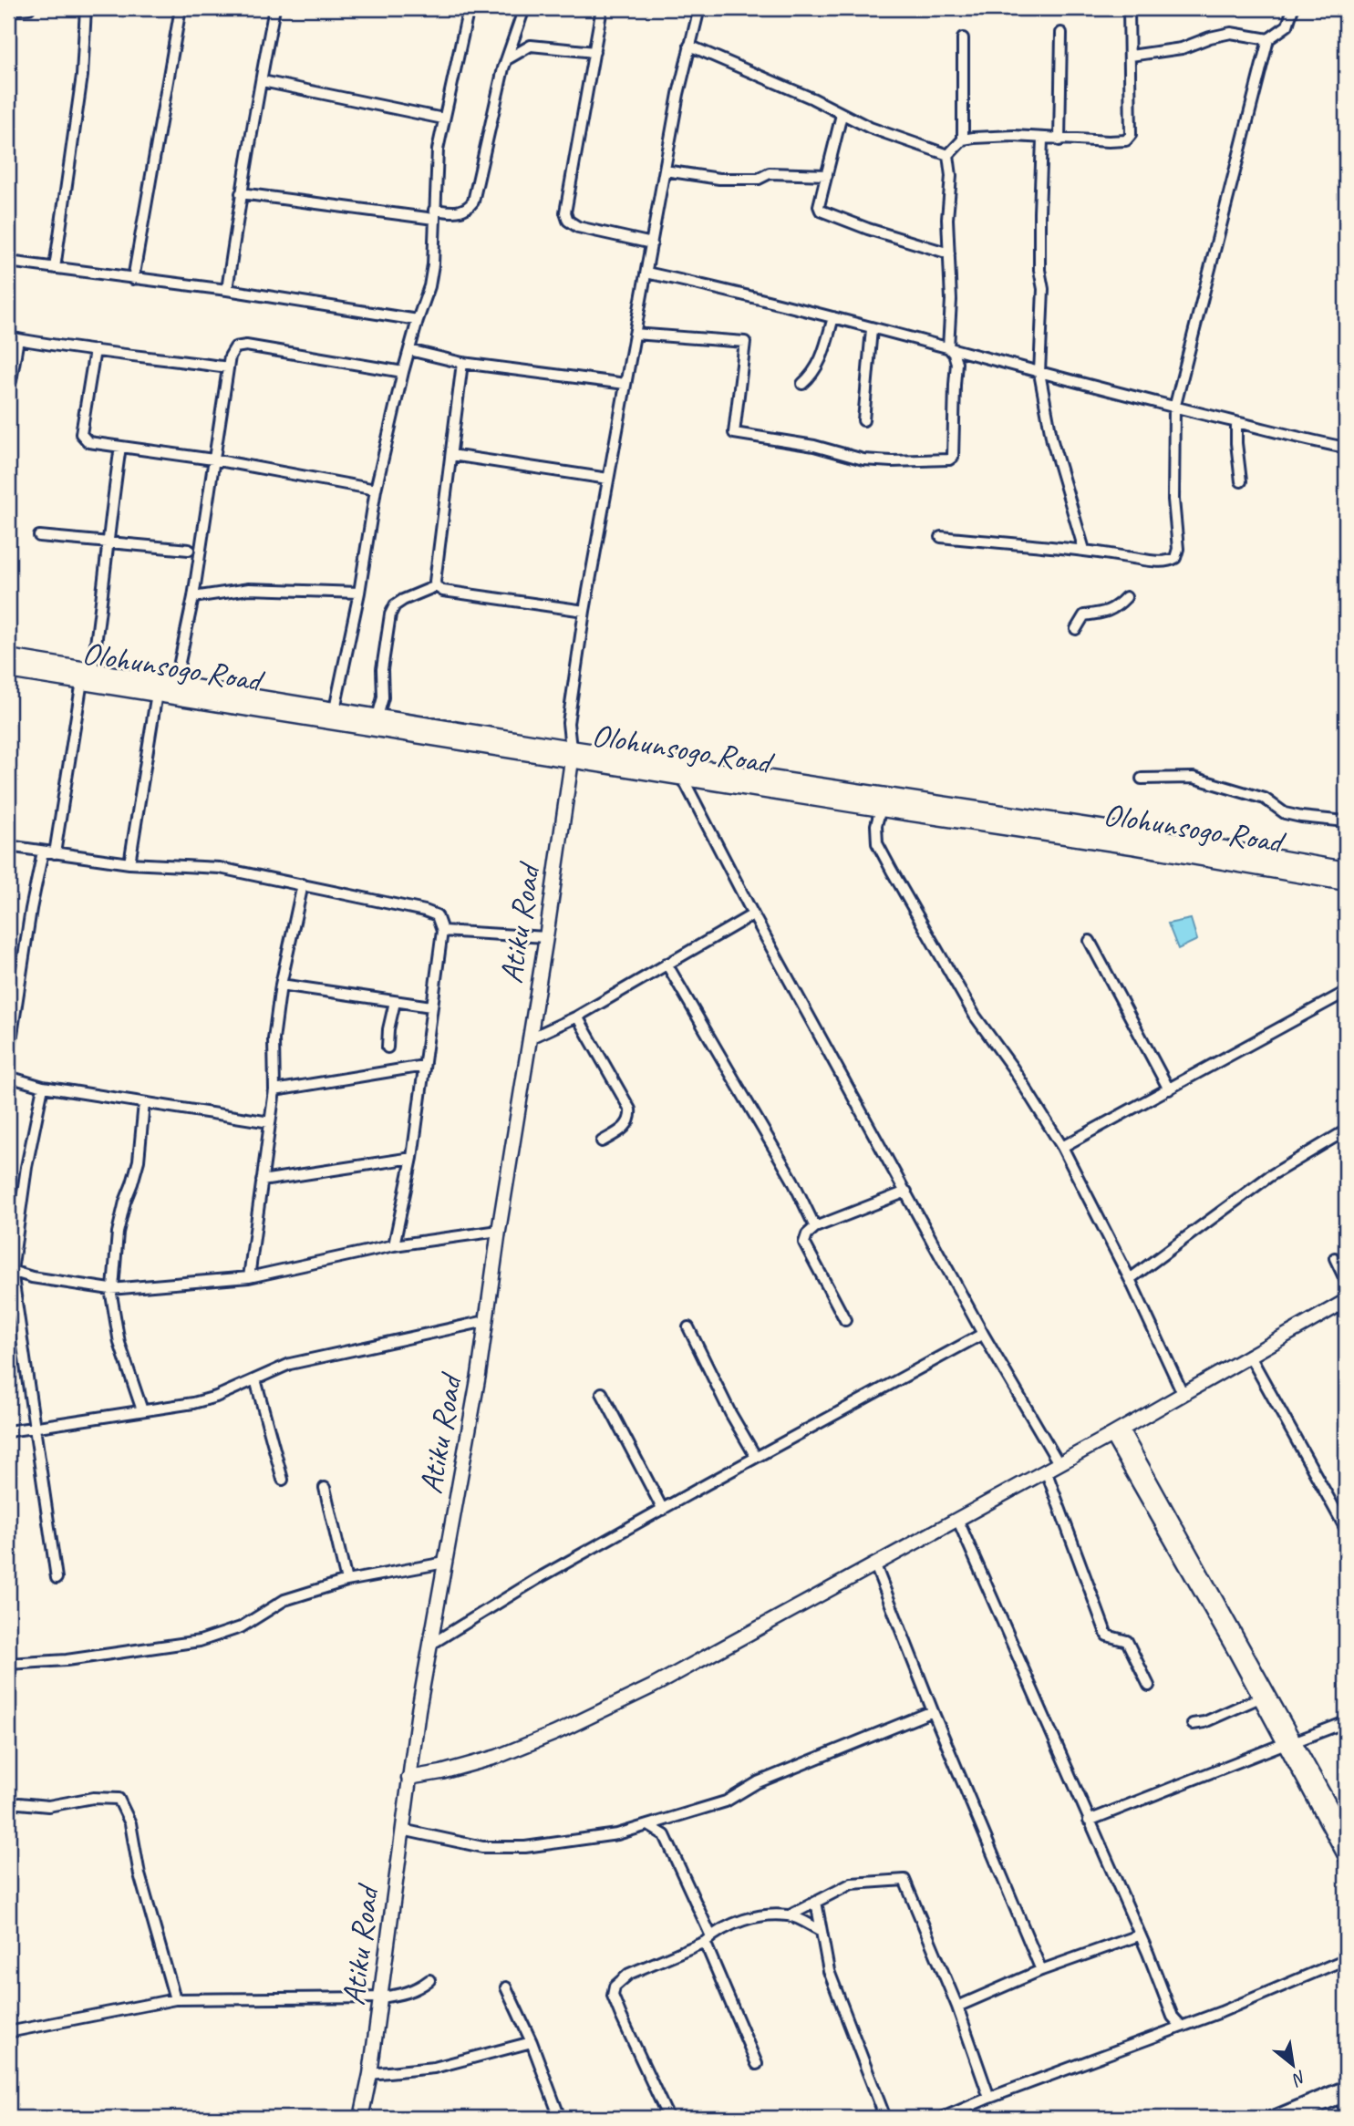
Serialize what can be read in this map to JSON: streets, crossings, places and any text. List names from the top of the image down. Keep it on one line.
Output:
{"streets":{"main road":["Olohunsogo Road"],"street":["Atiku Road"]},"crossings":[["Olohunsogo Road","Atiku Road"]],"north":"bottom right"}
